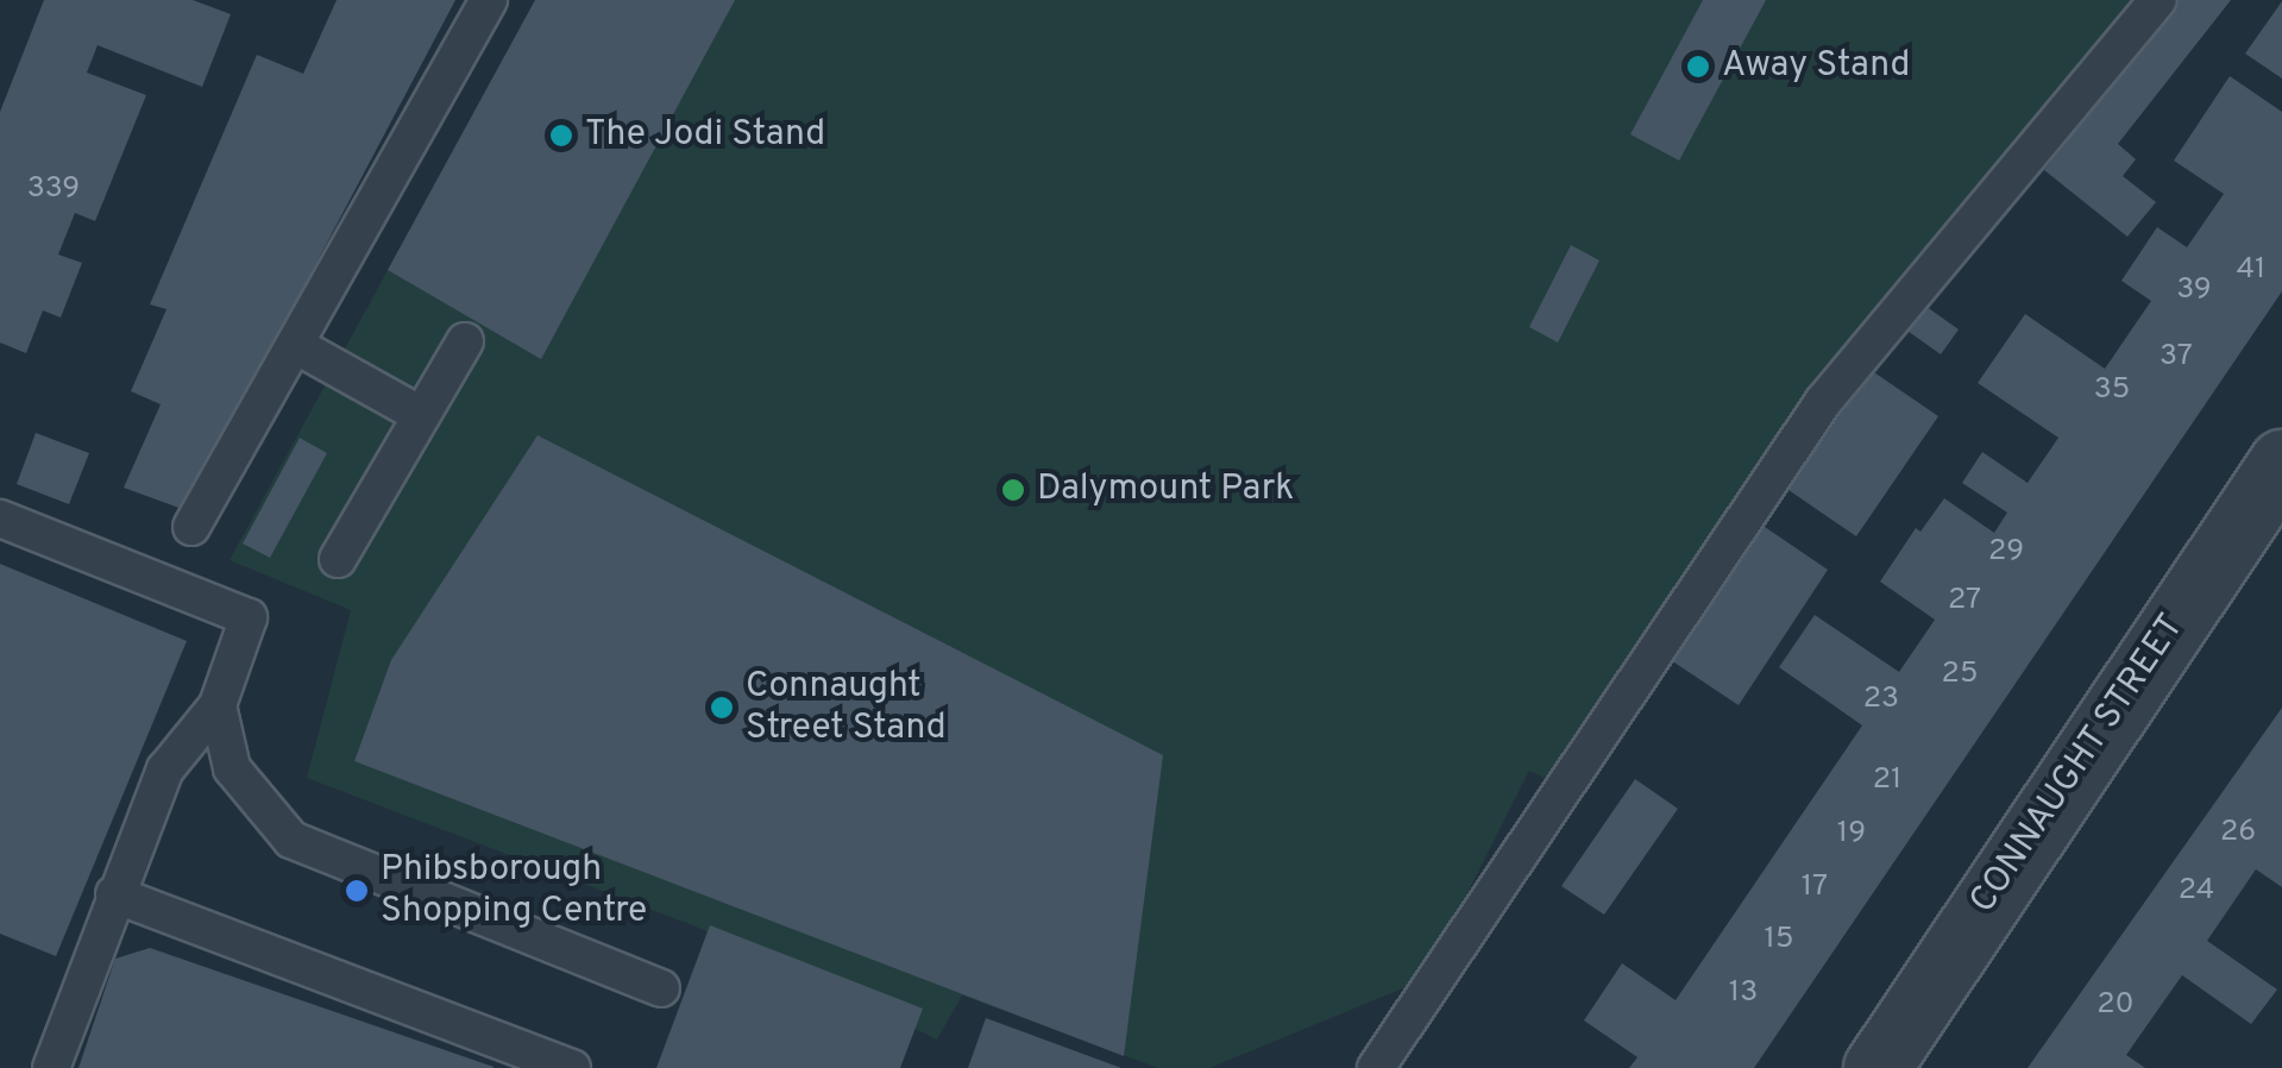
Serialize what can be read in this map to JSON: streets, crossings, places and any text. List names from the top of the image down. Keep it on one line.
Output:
{"streets":{"street":["CONNAUGHT STREET"]},"places":["Away Stand","The Jodi Stand","Dalymount Park","Connaught Street Stand","Phibsborough Shopping Centre"],"house_numbers":["339","41","39","37","35","29","27","25","23","21","26","19","17","24","15","13","20"]}
